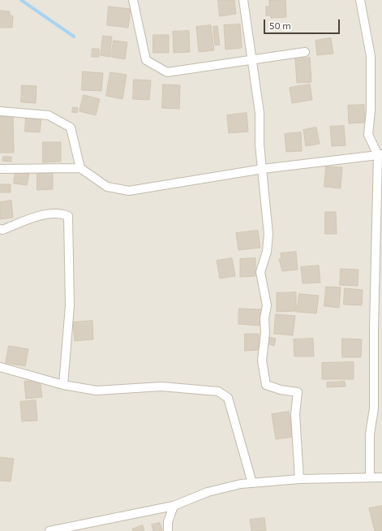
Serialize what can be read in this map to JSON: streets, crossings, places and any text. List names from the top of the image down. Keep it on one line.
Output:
{"scale_bar":"50 m"}
